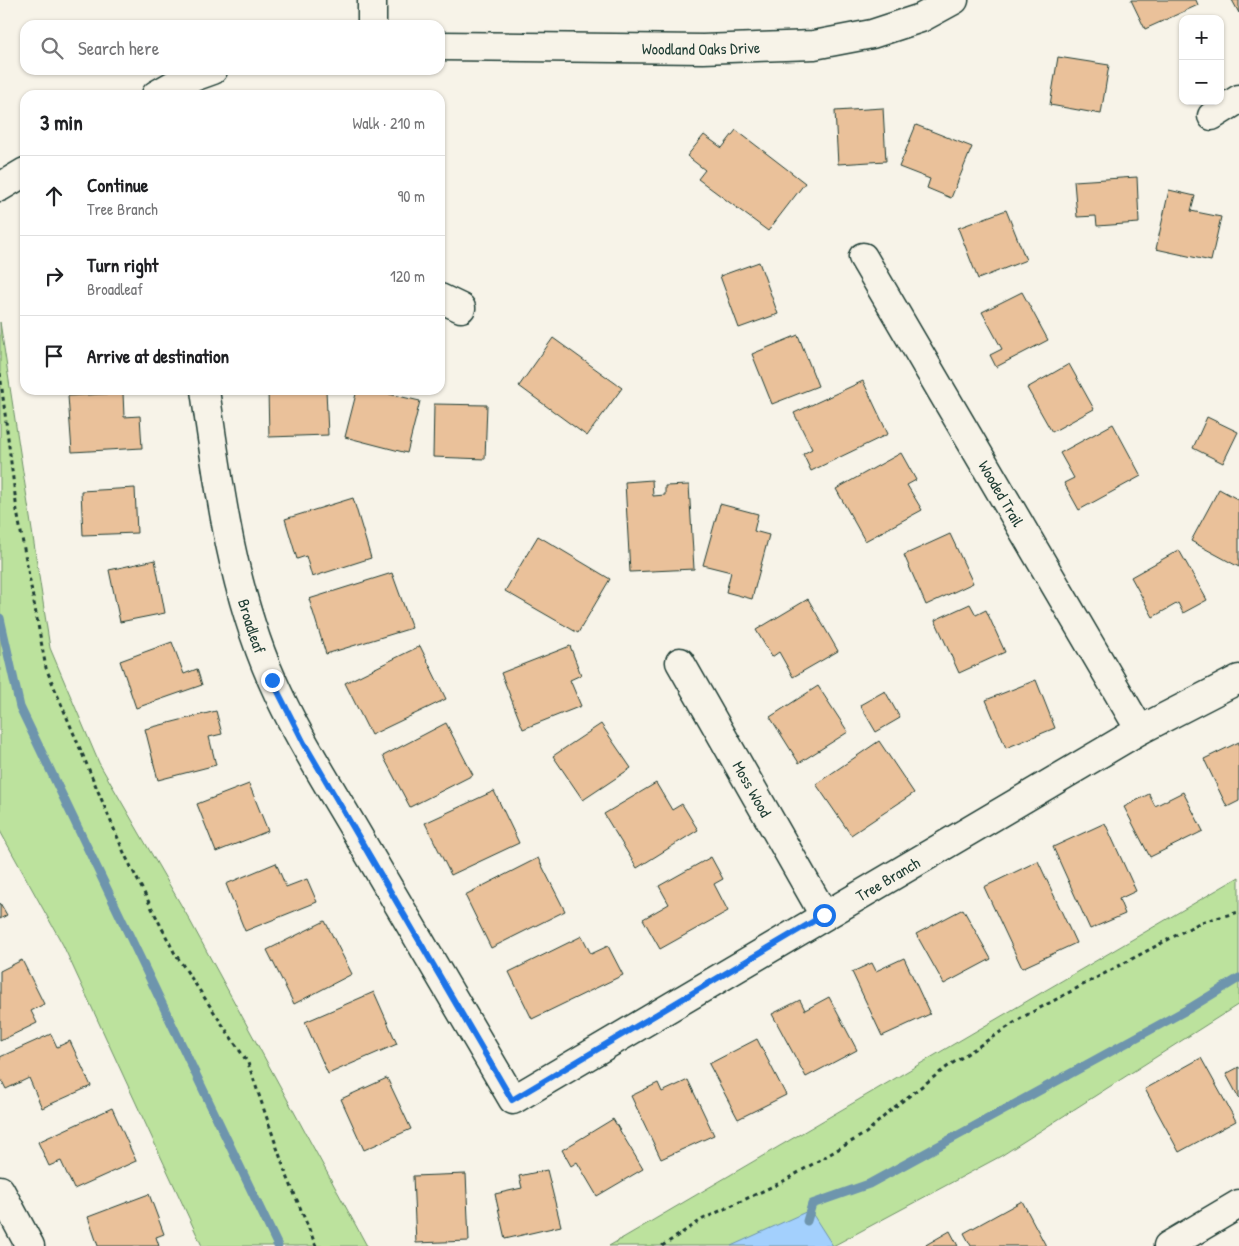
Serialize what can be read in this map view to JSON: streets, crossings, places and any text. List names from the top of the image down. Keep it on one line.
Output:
{"streets":{"street":["Woodland Oaks Drive","Wooded Trail","Broadleaf","Moss Wood","Tree Branch"]},"crossings":[["Wooded Trail","Tree Branch"],["Broadleaf","Tree Branch"],["Moss Wood","Tree Branch"]],"page":{"map_buttons":["+","−"],"search":"Search here","heading":["3 min","Walk · 210 m"],"list":[["Continue","Tree Branch","90 m"],["Turn right","Broadleaf","120 m"],"Arrive at destination"]}}
